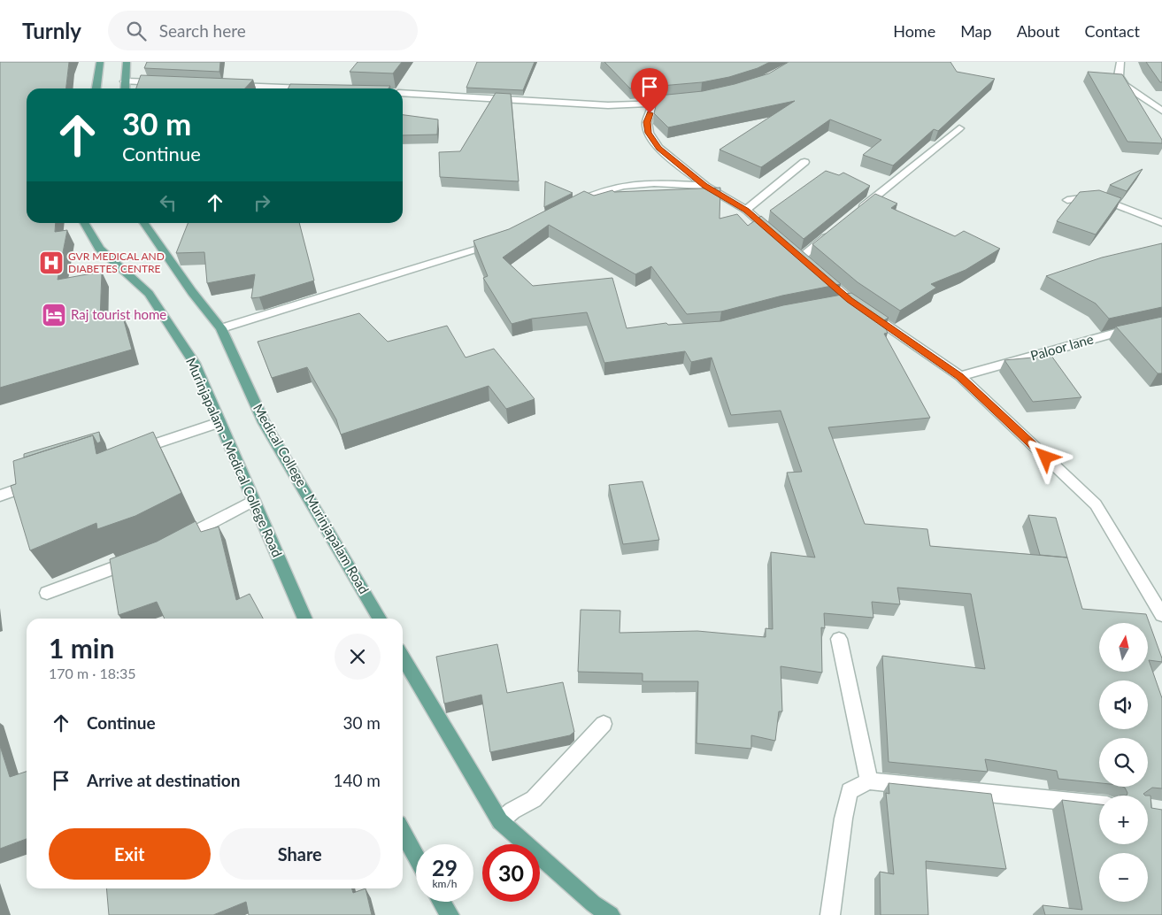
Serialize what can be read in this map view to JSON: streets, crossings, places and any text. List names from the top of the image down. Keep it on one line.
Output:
{"streets":{"main road":["Murinjapalam - Medical College Road","Medical College - Murinjapalam Road"],"street":["Paloor lane"]},"places":{"hospital":["GVR MEDICAL AND DIABETES CENTRE"],"hotel":["Raj tourist home"]},"north":"top","page":{"header":"Turnly","search":"Search here","nav":["Home","Map","About","Contact"],"turn":["30 m","Continue"],"heading":["1 min","170 m · 18:35"],"map_buttons":["+","−"],"list":[{"name":"Continue","value":"30 m"},{"name":"Arrive at destination","value":"140 m"}],"buttons":["Exit","Share"],"speed":"29 km/h","limit":"30"}}
